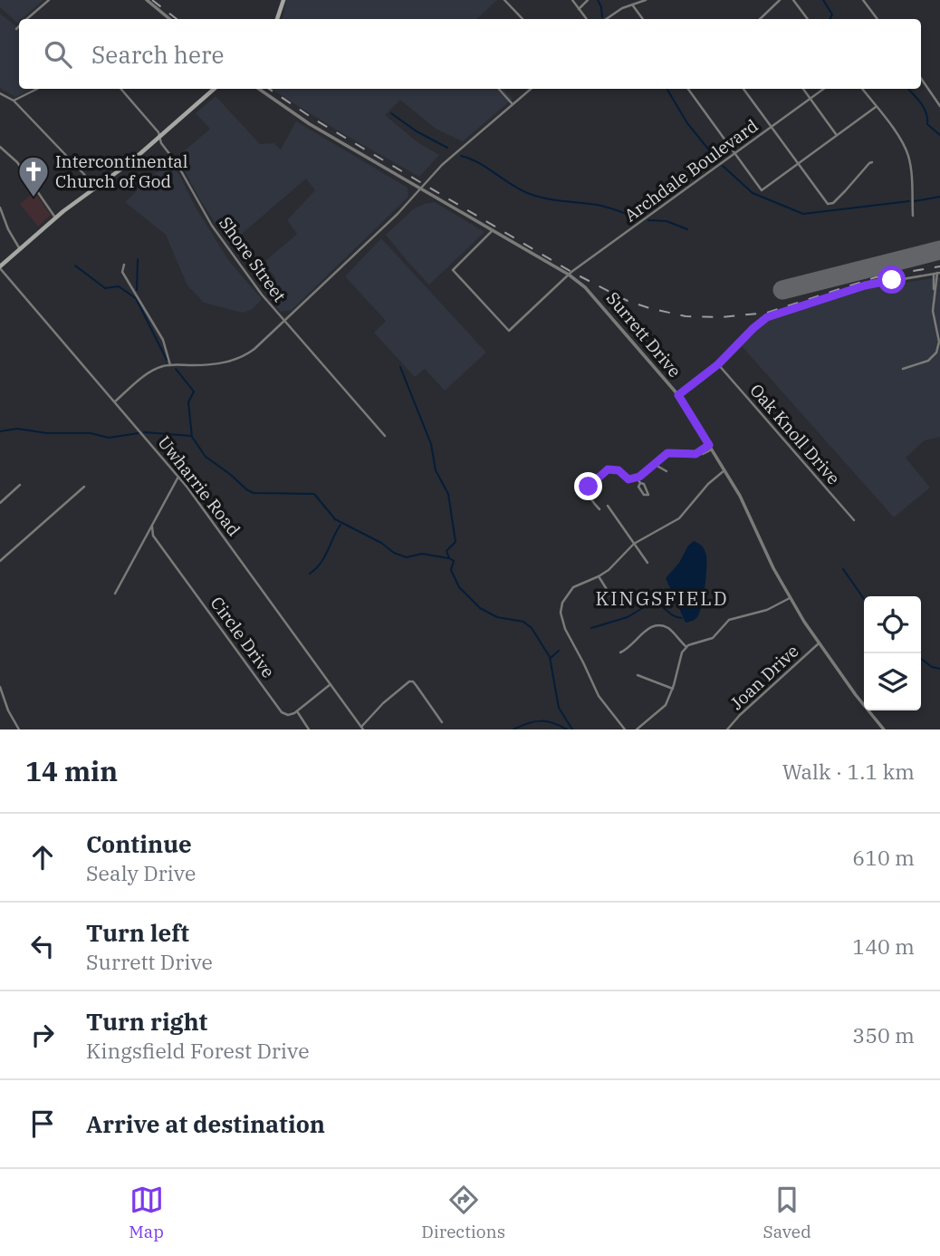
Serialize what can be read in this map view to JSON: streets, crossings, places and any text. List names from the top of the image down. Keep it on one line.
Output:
{"streets":{"street":["Archdale Boulevard","Shore Street","Surrett Drive","Oak Knoll Drive","Uwharrie Road","Circle Drive","Joan Drive"]},"crossings":[["Archdale Boulevard","Surrett Drive"],["Surrett Drive","Joan Drive"]],"districts":["KINGSFIELD"],"places":{"church":["Intercontinental Church of God"]},"page":{"search":"Search here","heading":["14 min","Walk · 1.1 km"],"list":[["Continue","Sealy Drive","610 m"],["Turn left","Surrett Drive","140 m"],["Turn right","Kingsfield Forest Drive","350 m"],"Arrive at destination"],"nav":["Map","Directions","Saved"]}}
